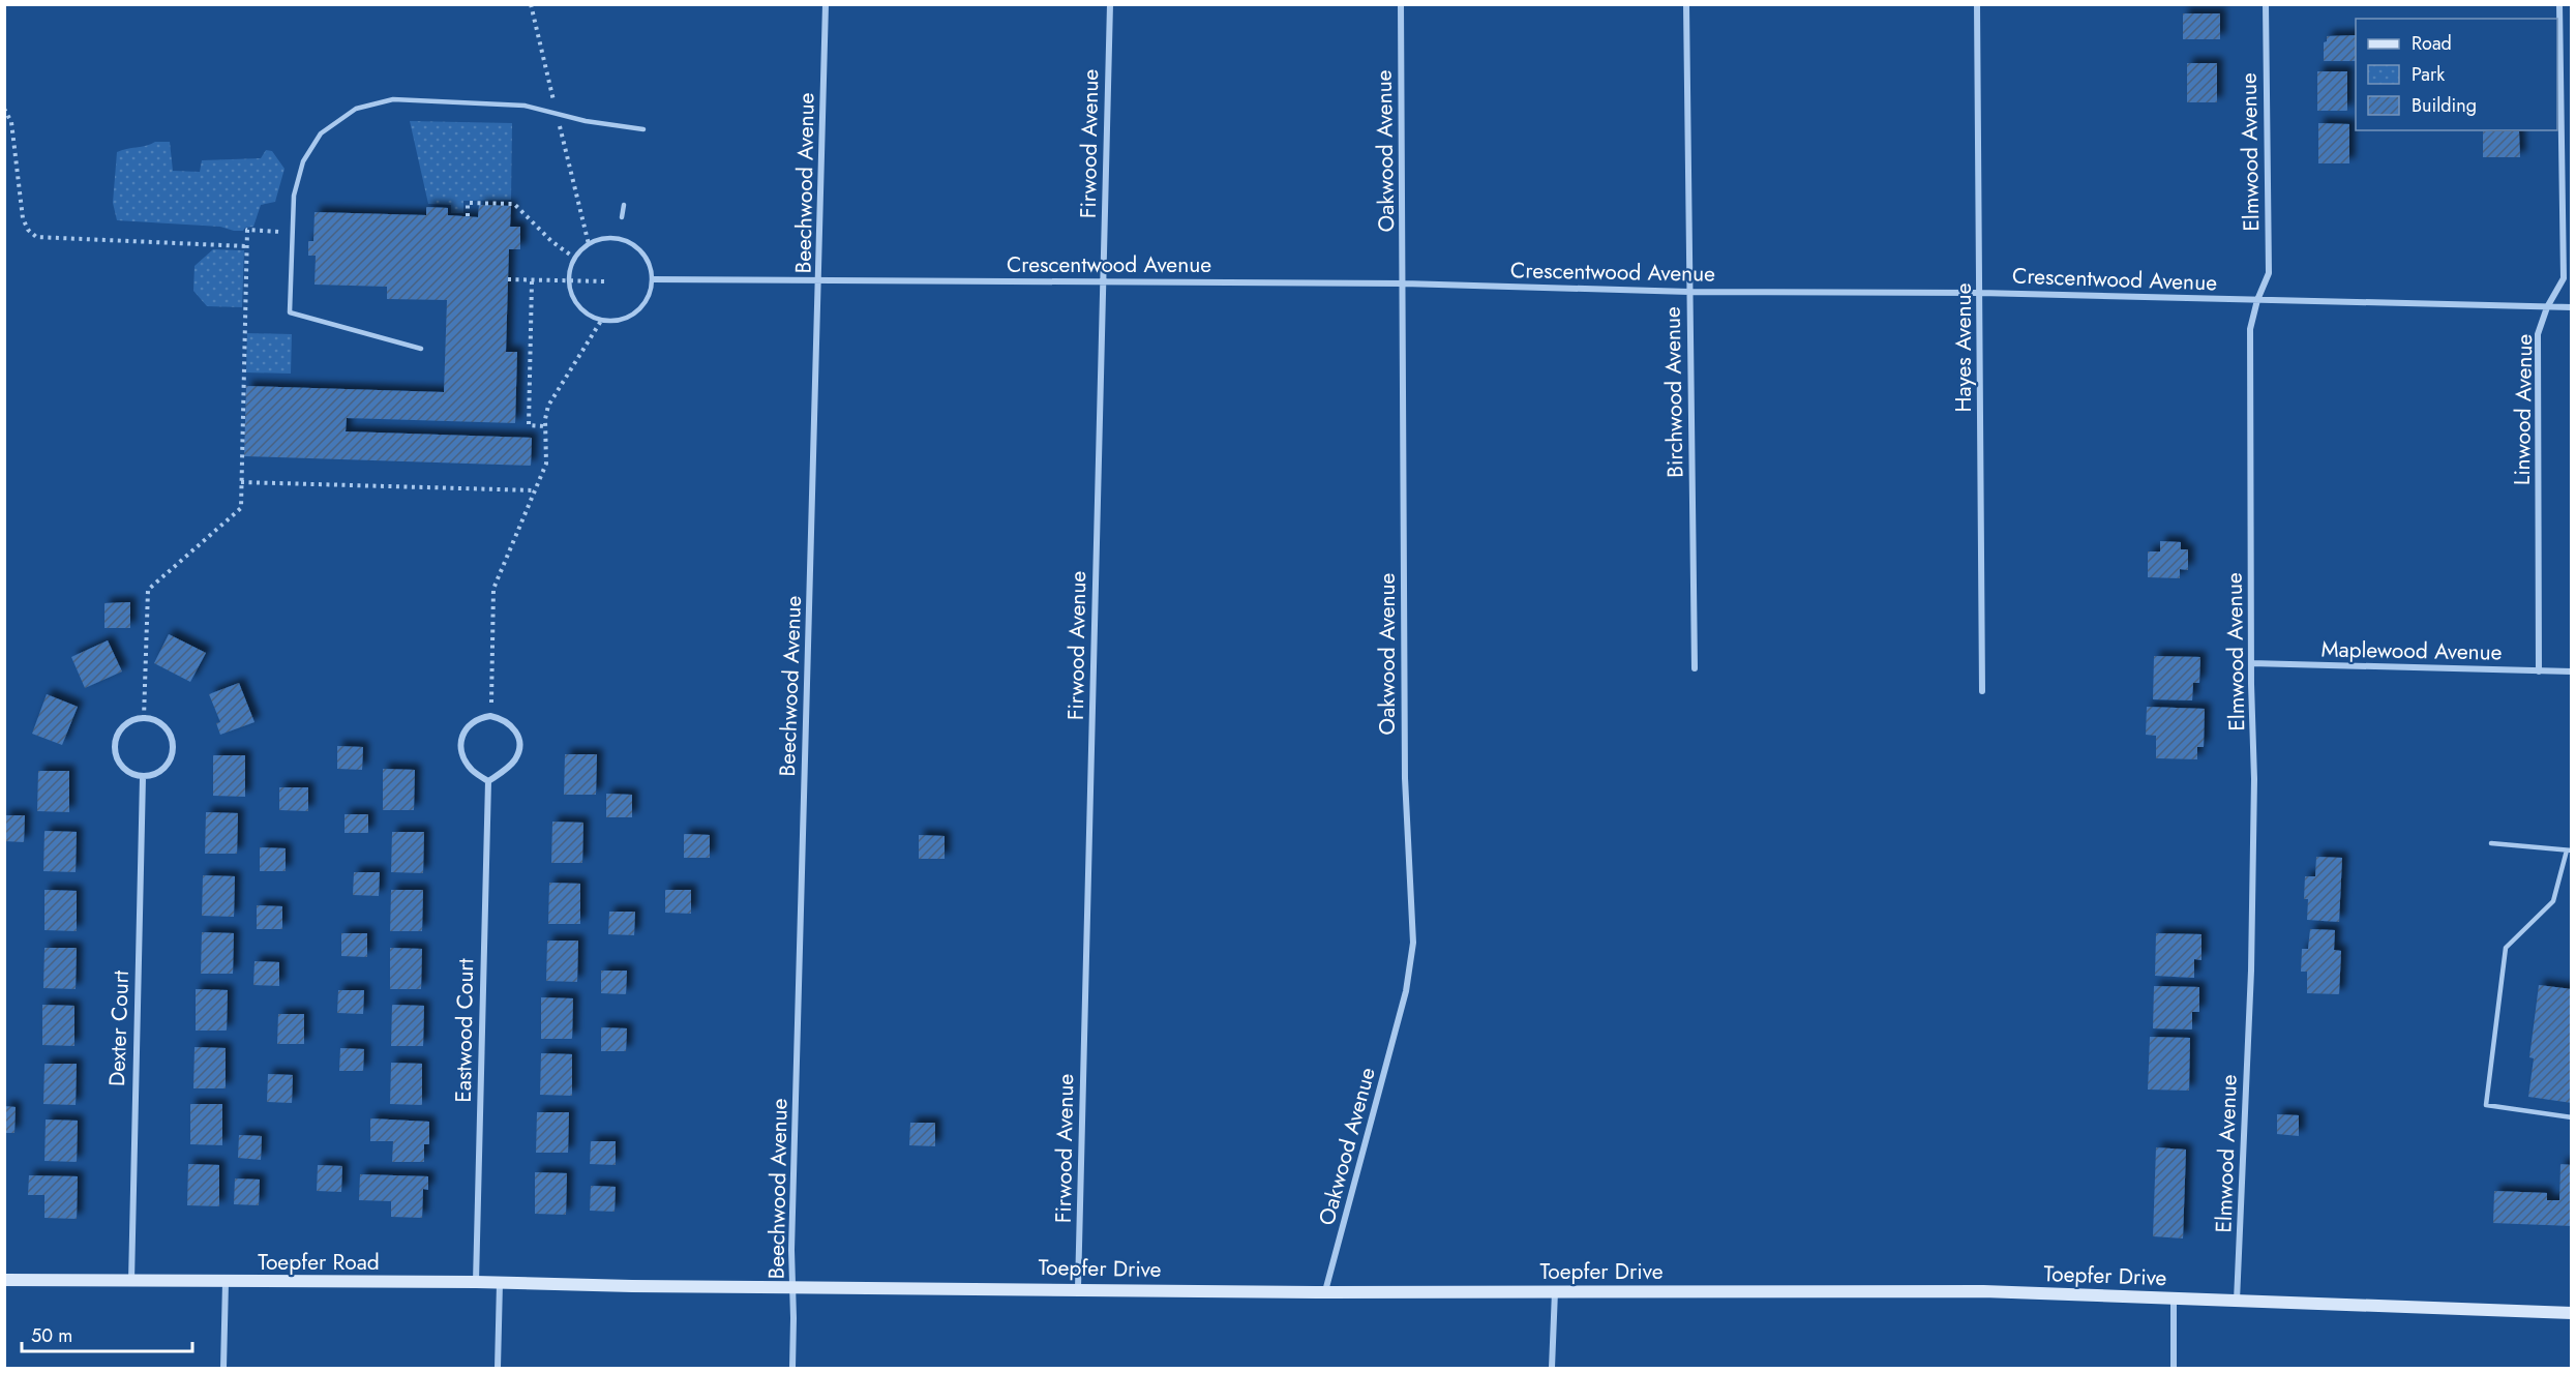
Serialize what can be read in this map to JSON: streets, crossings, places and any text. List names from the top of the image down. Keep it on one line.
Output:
{"streets":{"street":["Firwood Avenue","Oakwood Avenue","Elmwood Avenue","Beechwood Avenue","Crescentwood Avenue","Hayes Avenue","Birchwood Avenue","Linwood Avenue","Maplewood Avenue","Dexter Court","Eastwood Court","Toepfer Road","Toepfer Drive"]},"crossings":[["Firwood Avenue","Crescentwood Avenue"],["Firwood Avenue","Toepfer Drive"],["Oakwood Avenue","Crescentwood Avenue"],["Oakwood Avenue","Toepfer Drive"],["Elmwood Avenue","Crescentwood Avenue"],["Elmwood Avenue","Maplewood Avenue"],["Elmwood Avenue","Toepfer Drive"],["Beechwood Avenue","Crescentwood Avenue"],["Beechwood Avenue","Toepfer Drive"],["Crescentwood Avenue","Hayes Avenue"],["Crescentwood Avenue","Birchwood Avenue"],["Crescentwood Avenue","Linwood Avenue"],["Linwood Avenue","Maplewood Avenue"],["Dexter Court","Toepfer Road"],["Eastwood Court","Toepfer Road"],["Toepfer Road","Toepfer Drive"]],"legend":["Road","Park","Building"],"scale_bar":"50 m"}
